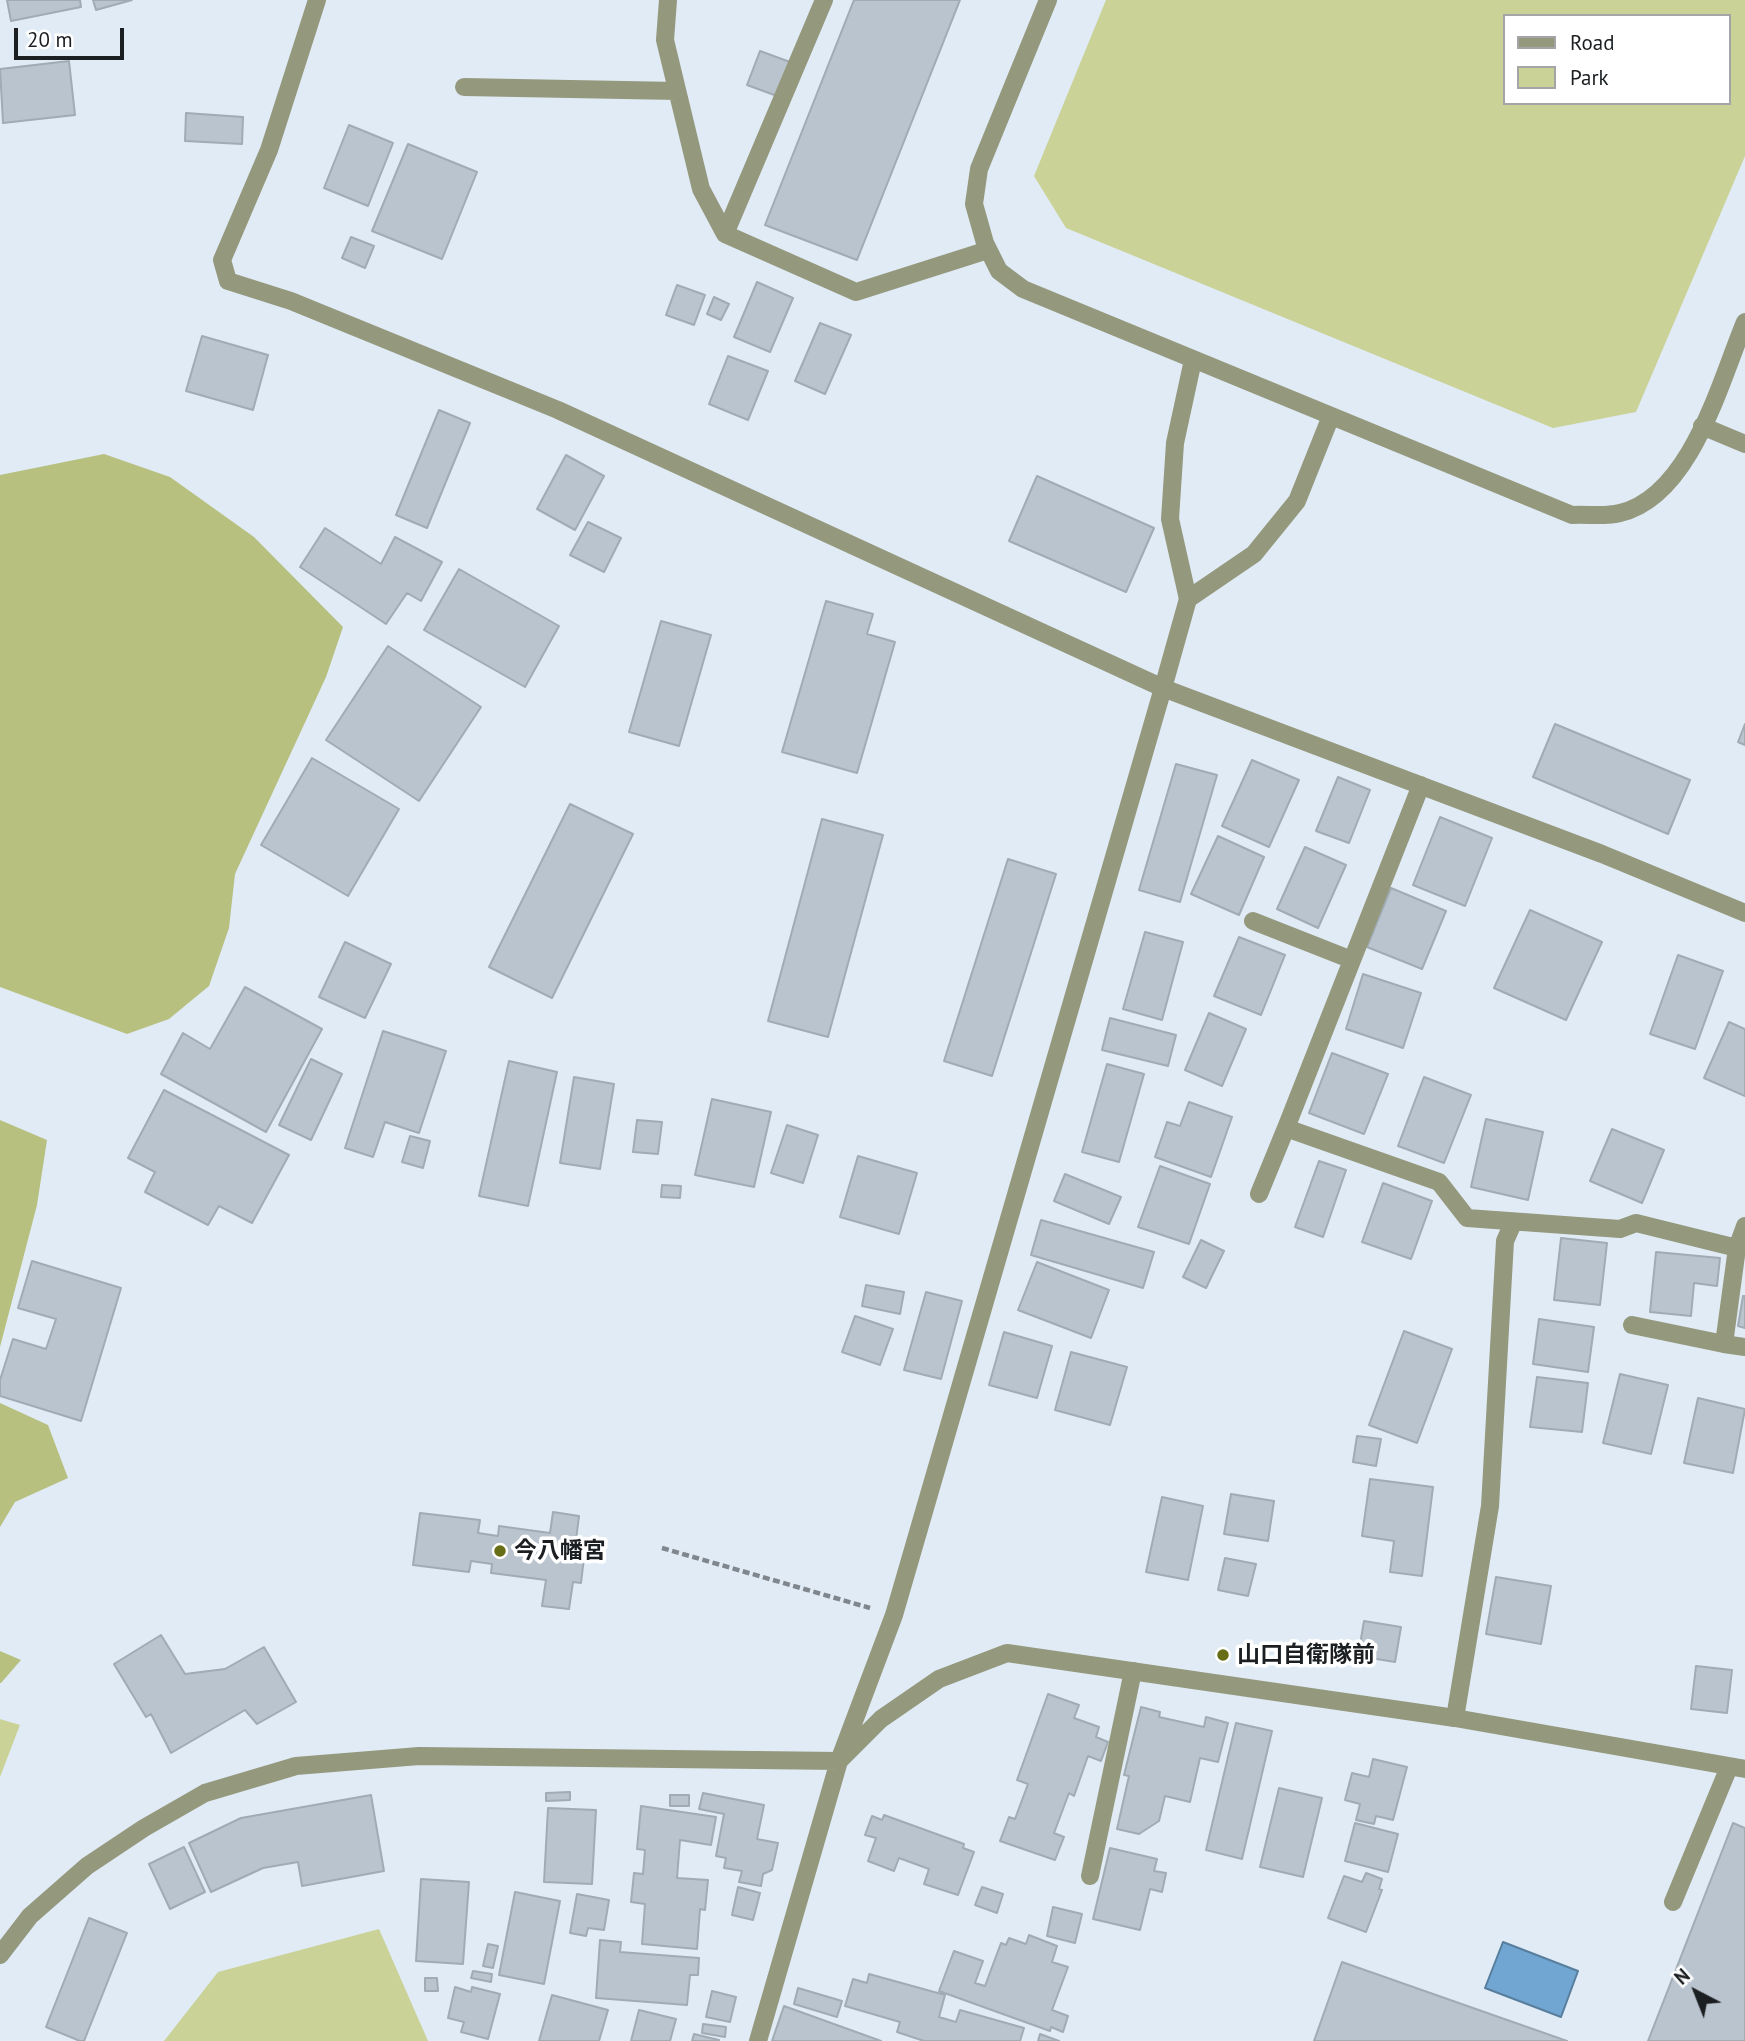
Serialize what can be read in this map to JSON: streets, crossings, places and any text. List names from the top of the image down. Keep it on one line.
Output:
{"places":["今八幡宮","山口自衛隊前"],"legend":["Road","Park"],"scale_bar":"20 m","north":"top left"}
